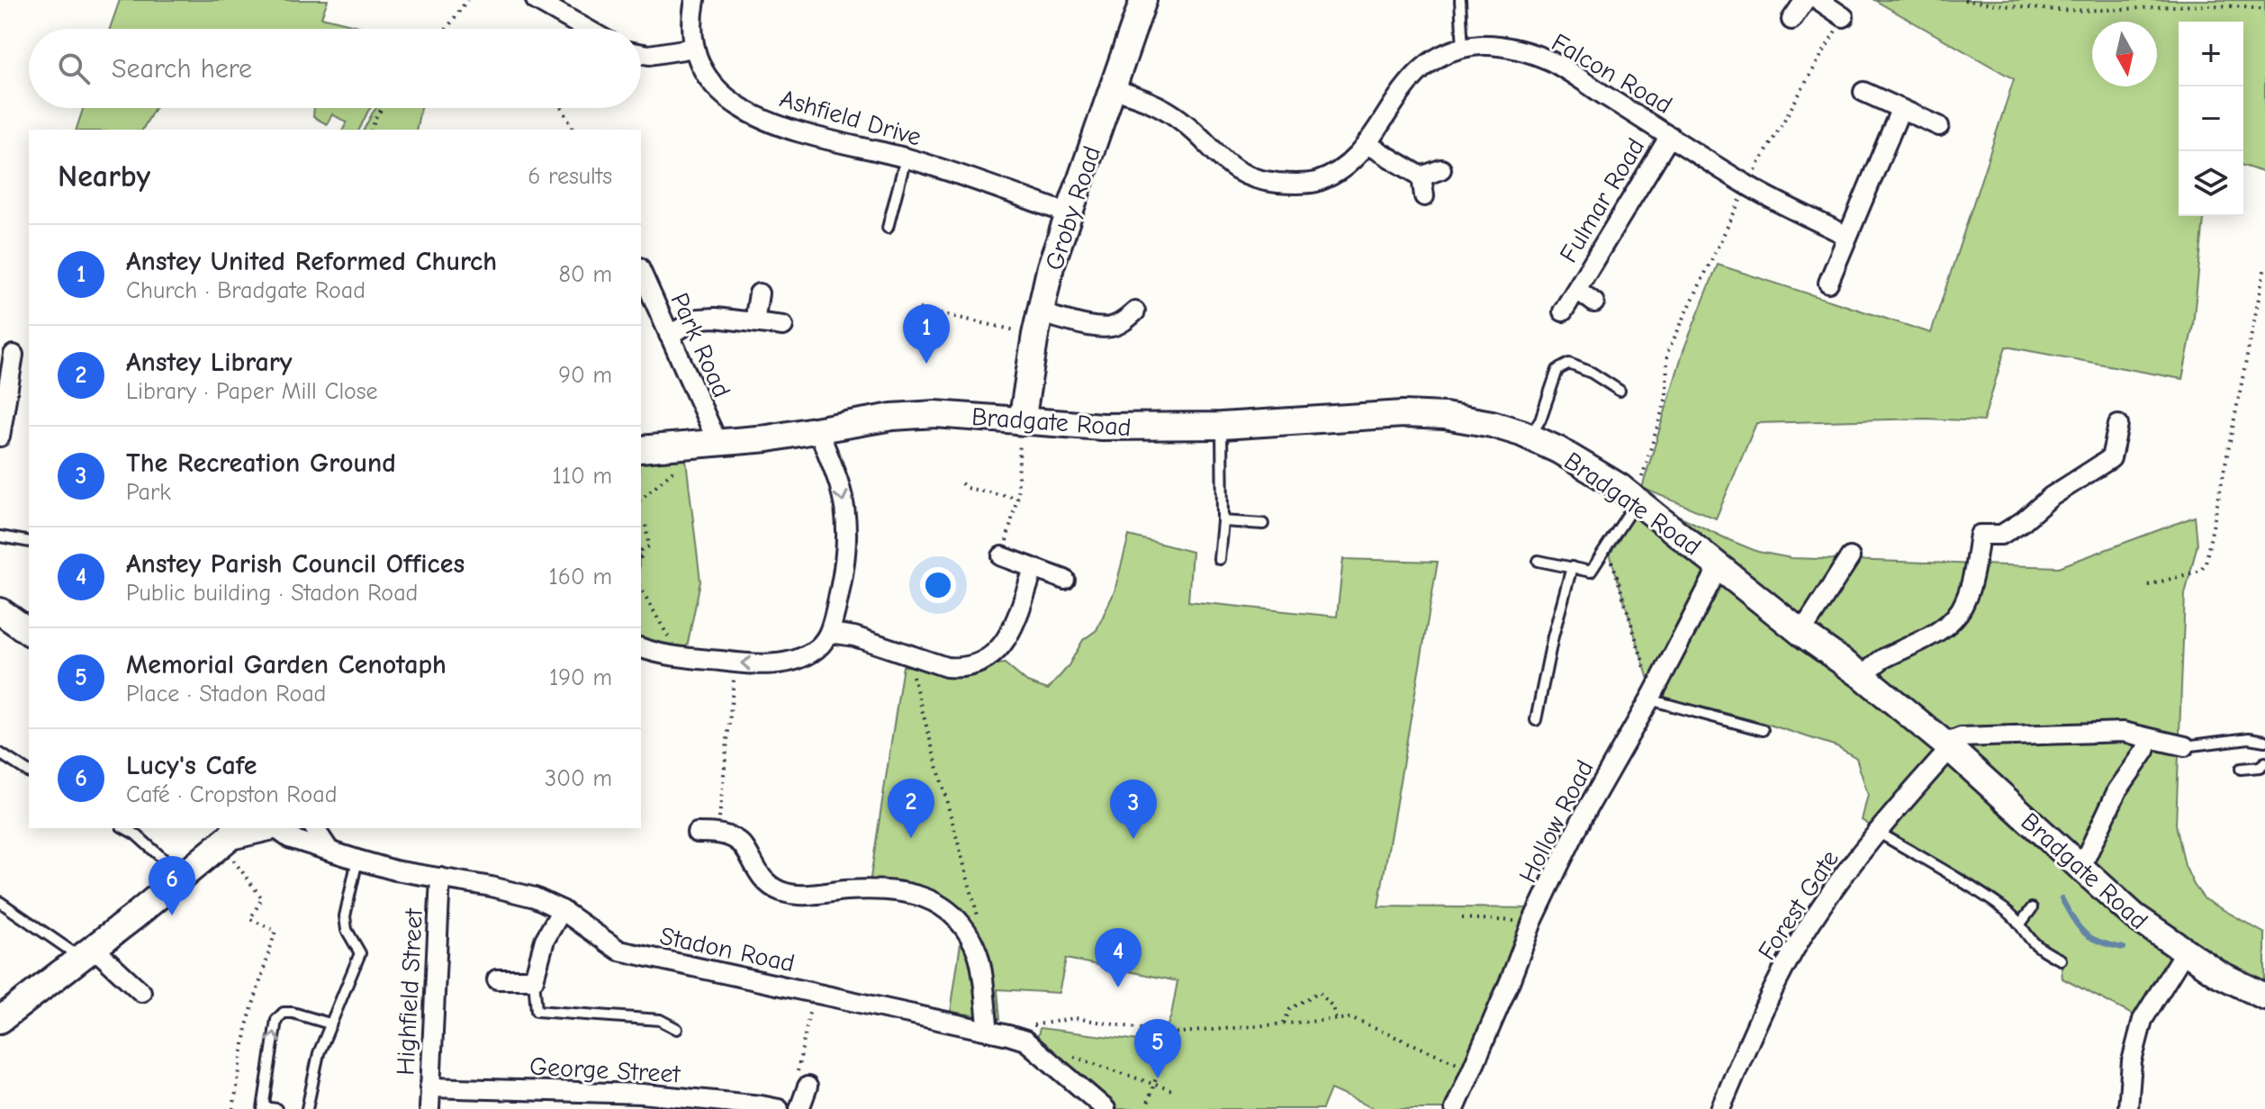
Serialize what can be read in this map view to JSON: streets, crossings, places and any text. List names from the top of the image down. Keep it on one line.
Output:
{"streets":{"street":["Falcon Road","Ashfield Drive","Fulmar Road","Groby Road","Park Road","Bradgate Road","Hollow Road","Forest Gate","Stadon Road","Highfield Street","George Street"]},"crossings":[["Falcon Road","Fulmar Road"],["Falcon Road","Groby Road"],["Ashfield Drive","Groby Road"],["Groby Road","Bradgate Road"],["Park Road","Bradgate Road"],["Bradgate Road","Hollow Road"],["Bradgate Road","Forest Gate"],["Stadon Road","Highfield Street"],["Highfield Street","George Street"]],"north":"bottom","page":{"map_buttons":["+","−"],"search":"Search here","heading":["Nearby","6 results"],"list":[{"mark":"1","name":"Anstey United Reformed Church","note":"Church · Bradgate Road","value":"80 m"},{"mark":"2","name":"Anstey Library","note":"Library · Paper Mill Close","value":"90 m"},{"mark":"3","name":"The Recreation Ground","note":"Park","value":"110 m"},{"mark":"4","name":"Anstey Parish Council Offices","note":"Public building · Stadon Road","value":"160 m"},{"mark":"5","name":"Memorial Garden Cenotaph","note":"Place · Stadon Road","value":"190 m"},{"mark":"6","name":"Lucy's Cafe","note":"Café · Cropston Road","value":"300 m"}],"pins":["1","2","3","6","4","5"]}}
